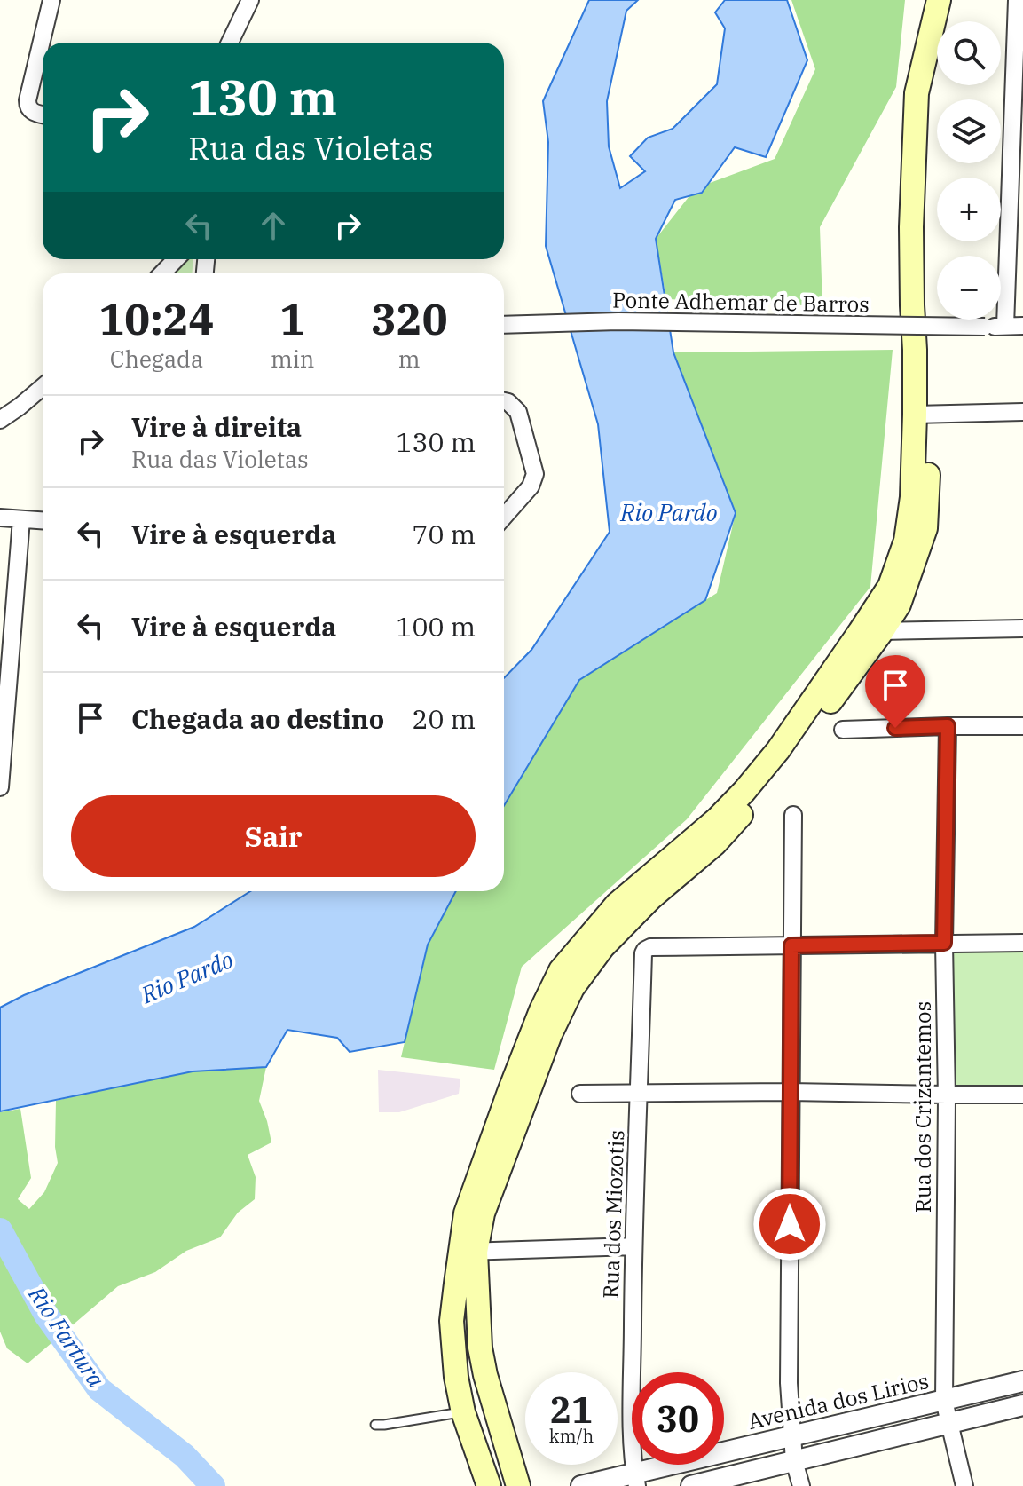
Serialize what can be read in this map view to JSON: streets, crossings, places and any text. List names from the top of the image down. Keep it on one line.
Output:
{"streets":{"street":["Ponte Adhemar de Barros","Rua dos Crizantemos","Rua dos Miozotis","Avenida dos Lirios"]},"crossings":[["Rua dos Crizantemos","Avenida dos Lirios"],["Rua dos Miozotis","Avenida dos Lirios"]],"water":["Rio Pardo","Rio Fartura"],"page":{"map_buttons":["+","−"],"turn":["130 m","Rua das Violetas"],"eta":["10:24","Chegada","1","min","320","m"],"list":[{"name":"Vire à direita","note":"Rua das Violetas","value":"130 m"},{"name":"Vire à esquerda","value":"70 m"},{"name":"Vire à esquerda","value":"100 m"},{"name":"Chegada ao destino","value":"20 m"}],"buttons":"Sair","speed":"21 km/h","limit":"30"}}
